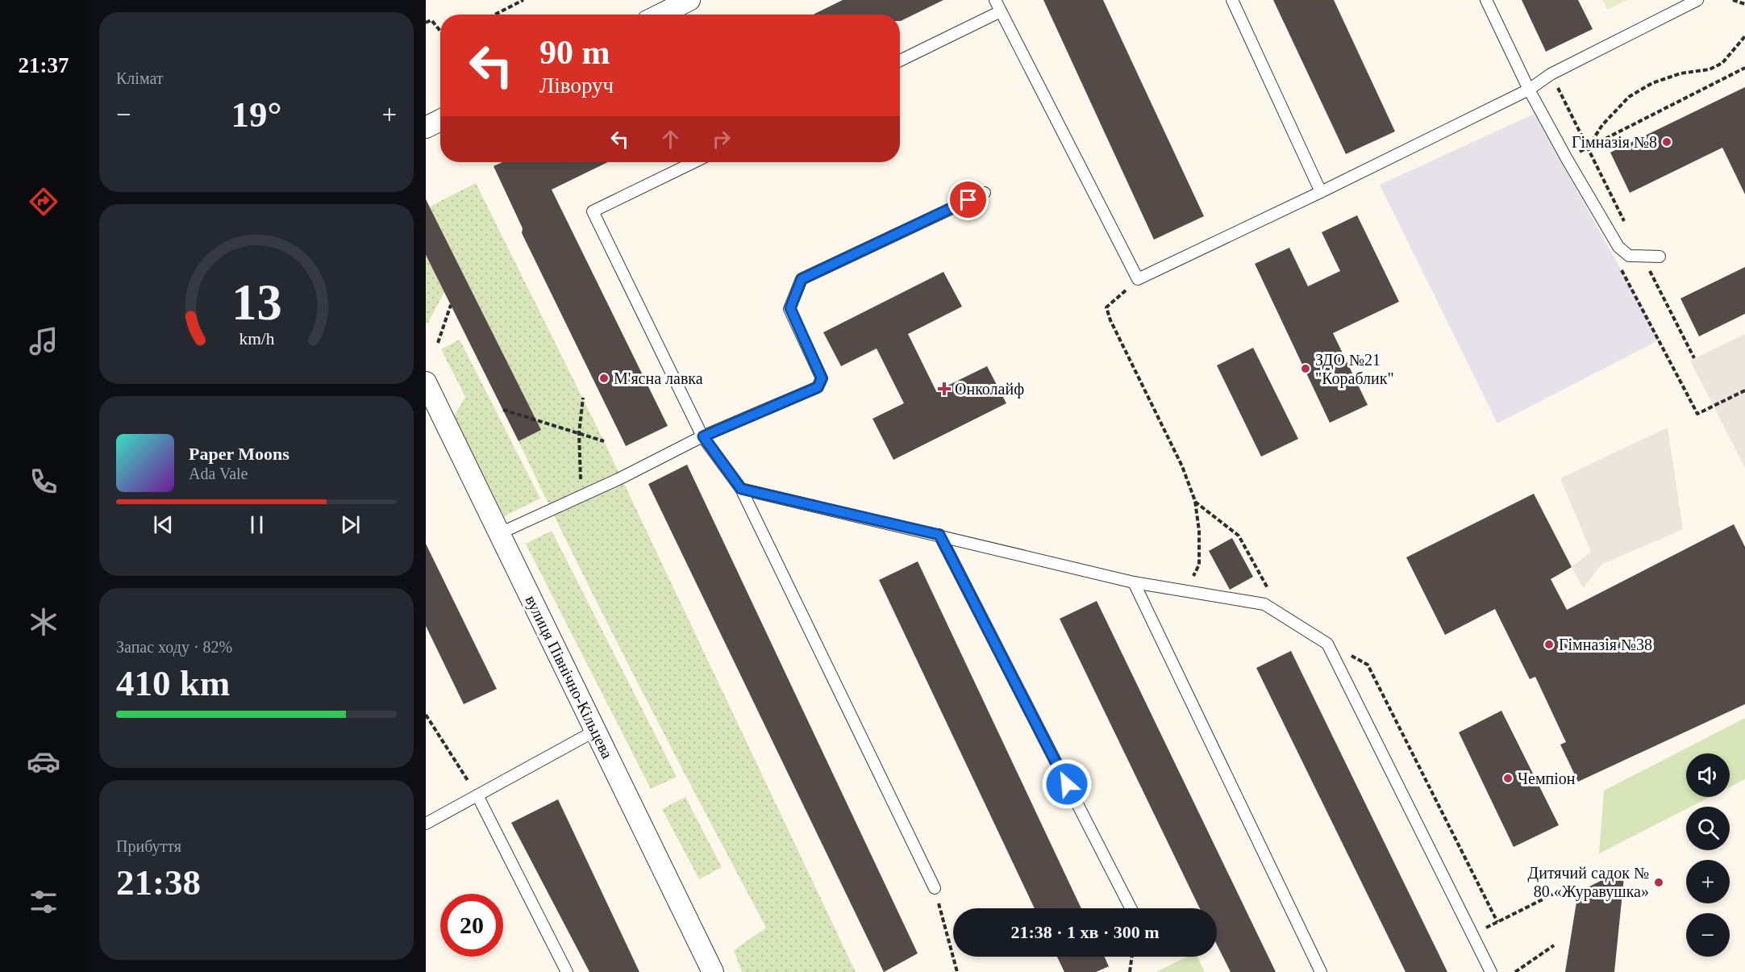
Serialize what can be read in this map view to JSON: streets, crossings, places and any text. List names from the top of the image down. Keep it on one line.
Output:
{"streets":{"street":["вулиця Північно-Кільцева"]},"places":{"other":["Гімназія №8","ЗДО №21 \"Кораблик\"","М'ясна лавка","Гімназія №38","Чемпіон","Дитячий садок № 80 «Журавушка»"],"health":["Онколайф"]},"page":{"tabs":"21:37","tile":["Клімат",["Запас ходу · 82%","410 km"],["Прибуття","21:38"]],"turn":["90 m","Ліворуч"],"heat":["−","19°","+"],"song":["Paper Moons","Ada Vale"],"map_buttons":["+","−"],"limit":"20","trip":"21:38 · 1 хв · 300 m","gauge":["13","km/h"]}}
